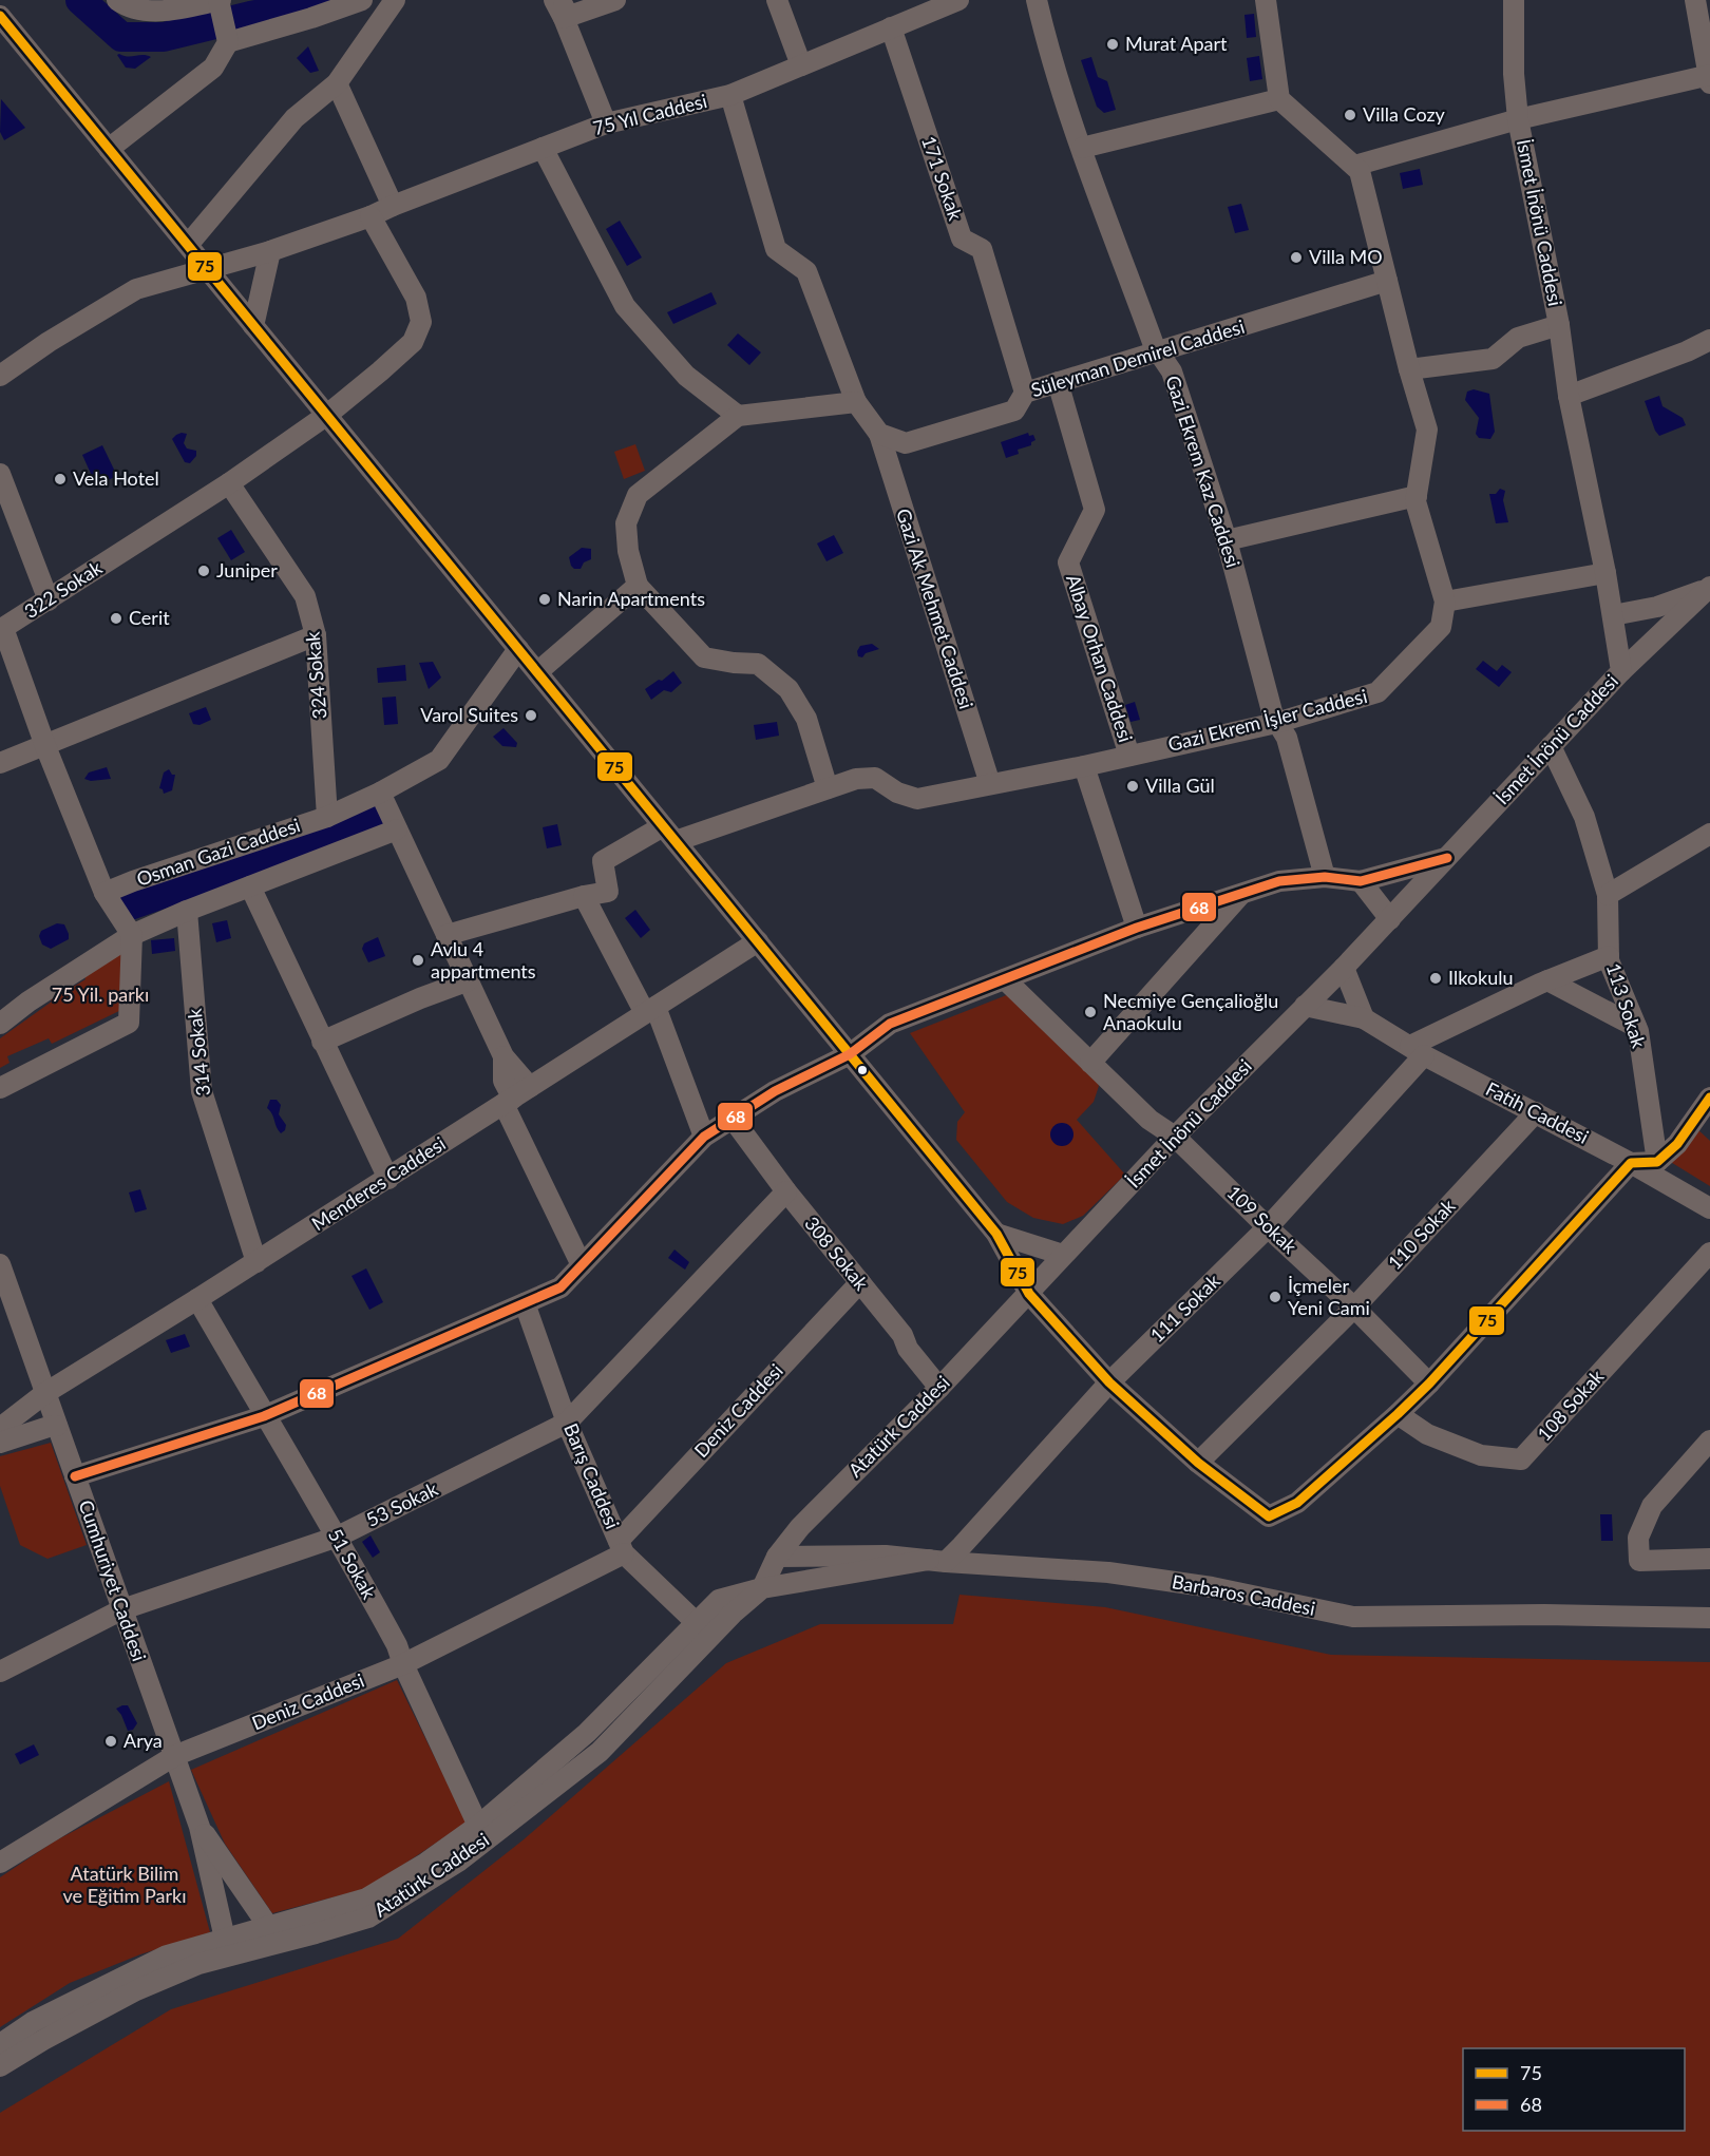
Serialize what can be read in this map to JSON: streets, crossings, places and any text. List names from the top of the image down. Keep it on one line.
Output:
{"streets":{"street":["75 Yıl Caddesi","171 Sokak","İsmet İnönü Caddesi","Süleyman Demirel Caddesi","Gazi Ekrem Kaz Caddesi","322 Sokak","Gazi Ak Mehmet Caddesi","Albay Orhan Caddesi","324 Sokak","Gazi Ekrem İşler Caddesi","Osman Gazi Caddesi","113 Sokak","314 Sokak","Fatih Caddesi","Menderes Caddesi","109 Sokak","110 Sokak","308 Sokak","111 Sokak","108 Sokak","Deniz Caddesi","Atatürk Caddesi","Barış Caddesi","53 Sokak","51 Sokak","Cumhuriyet Caddesi","Barbaros Caddesi"]},"crossings":[["75 Yıl Caddesi","171 Sokak"],["75 Yıl Caddesi","322 Sokak"],["171 Sokak","Süleyman Demirel Caddesi"],["İsmet İnönü Caddesi","113 Sokak"],["İsmet İnönü Caddesi","Fatih Caddesi"],["İsmet İnönü Caddesi","109 Sokak"],["İsmet İnönü Caddesi","Atatürk Caddesi"],["Süleyman Demirel Caddesi","Gazi Ekrem Kaz Caddesi"],["Süleyman Demirel Caddesi","Gazi Ak Mehmet Caddesi"],["Süleyman Demirel Caddesi","Albay Orhan Caddesi"],["Gazi Ekrem Kaz Caddesi","Gazi Ekrem İşler Caddesi"],["322 Sokak","324 Sokak"],["322 Sokak","Osman Gazi Caddesi"],["Gazi Ak Mehmet Caddesi","Gazi Ekrem İşler Caddesi"],["Albay Orhan Caddesi","Gazi Ekrem İşler Caddesi"],["324 Sokak","Osman Gazi Caddesi"],["Osman Gazi Caddesi","314 Sokak"],["314 Sokak","Menderes Caddesi"],["Fatih Caddesi","110 Sokak"],["Fatih Caddesi","111 Sokak"],["Menderes Caddesi","51 Sokak"],["Menderes Caddesi","Cumhuriyet Caddesi"],["109 Sokak","110 Sokak"],["109 Sokak","111 Sokak"],["308 Sokak","Deniz Caddesi"],["308 Sokak","Atatürk Caddesi"],["308 Sokak","53 Sokak"],["111 Sokak","Atatürk Caddesi"],["111 Sokak","Barbaros Caddesi"],["Deniz Caddesi","Barış Caddesi"],["Deniz Caddesi","51 Sokak"],["Deniz Caddesi","Cumhuriyet Caddesi"],["Atatürk Caddesi","Barış Caddesi"],["Atatürk Caddesi","51 Sokak"],["Atatürk Caddesi","Cumhuriyet Caddesi"],["Atatürk Caddesi","Barbaros Caddesi"],["Barış Caddesi","53 Sokak"],["53 Sokak","51 Sokak"],["53 Sokak","Cumhuriyet Caddesi"]],"parks":["75 Yil. parkı","Atatürk Bilim ve Eğitim Parkı"],"places":["Murat Apart","Villa Cozy","Villa MO","Vela Hotel","Juniper","Narin Apartments","Cerit","Varol Suites","Villa Gül","Avlu 4 appartments","Ilkokulu","Necmiye Gençalioğlu Anaokulu","İçmeler Yeni Cami","Arya"],"lines":["transit line 75","transit line 68"],"legend":["75","68"]}
